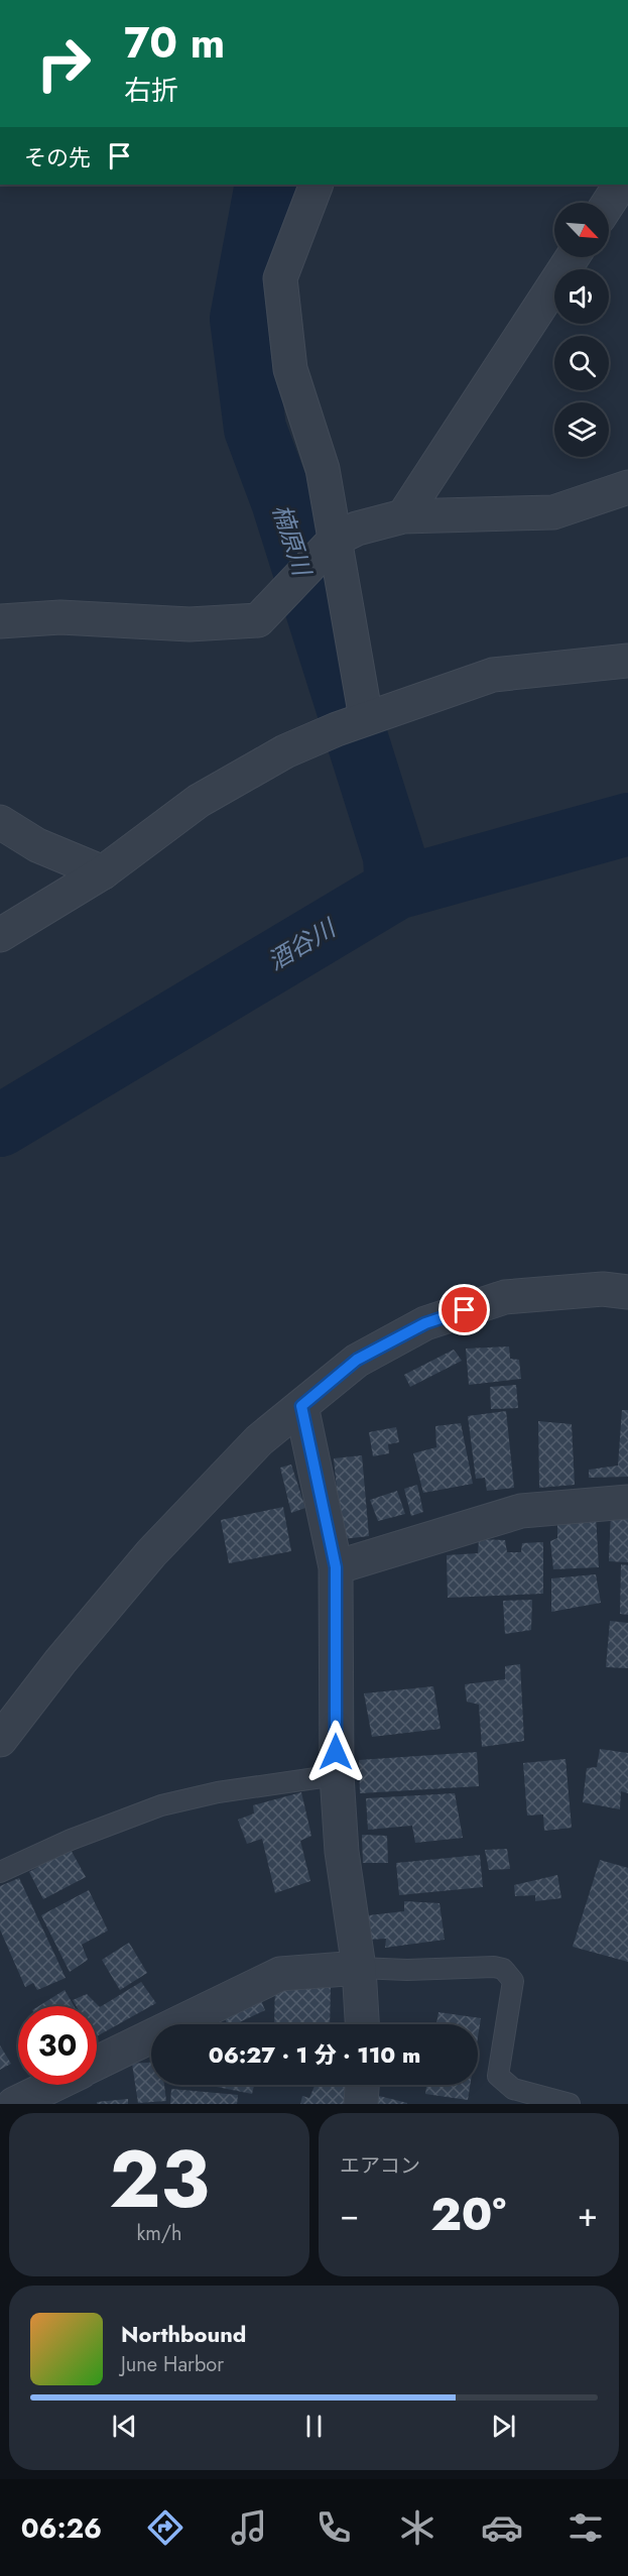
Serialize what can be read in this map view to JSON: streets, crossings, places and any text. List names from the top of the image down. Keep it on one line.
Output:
{"water":["楠原川","酒谷川"],"north":"bottom right","page":{"turn":["70 m","右折"],"then":"その先","limit":"30","trip":"06:27 · 1 分 · 110 m","tile":[["23","km/h"],"エアコン"],"heat":["−","20°","+"],"song":["Northbound","June Harbor"],"tabs":"06:26"}}
